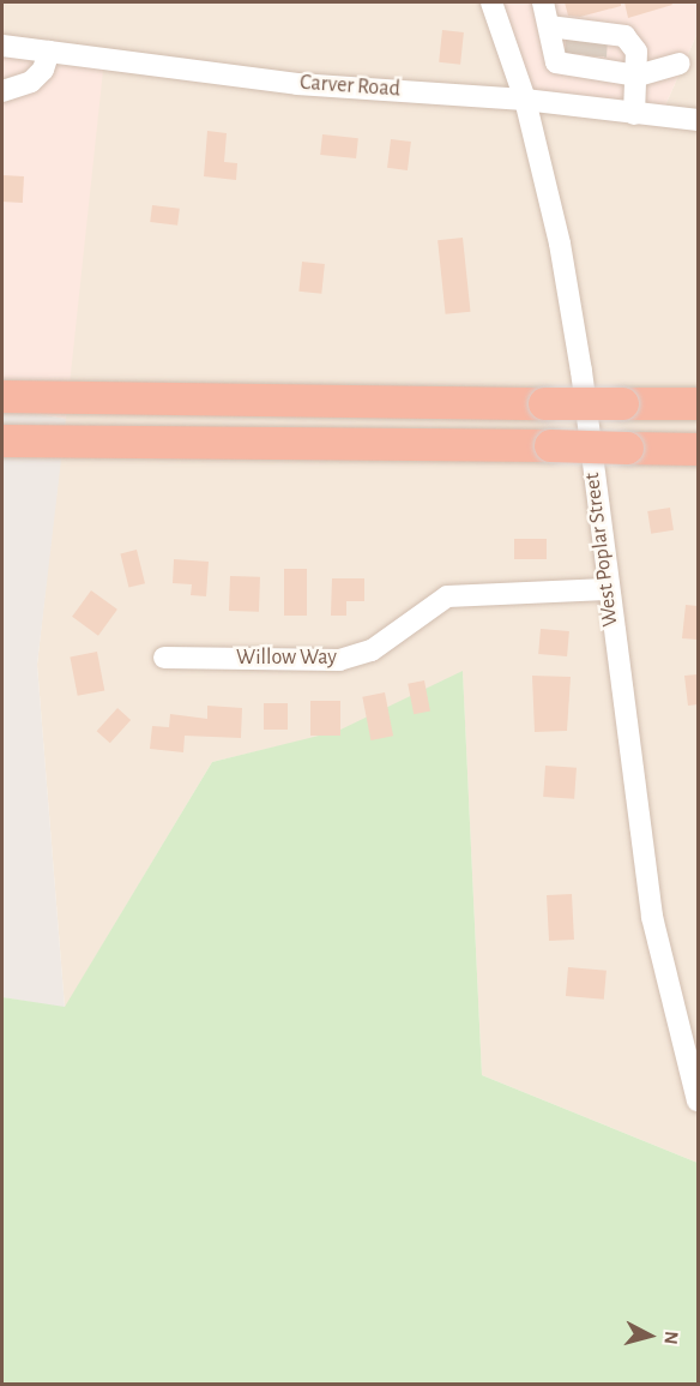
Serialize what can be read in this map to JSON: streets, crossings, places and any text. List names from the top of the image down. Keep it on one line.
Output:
{"streets":{"street":["Carver Road","West Poplar Street","Willow Way"]},"crossings":[["Carver Road","West Poplar Street"],["West Poplar Street","Willow Way"]],"north":"right"}
